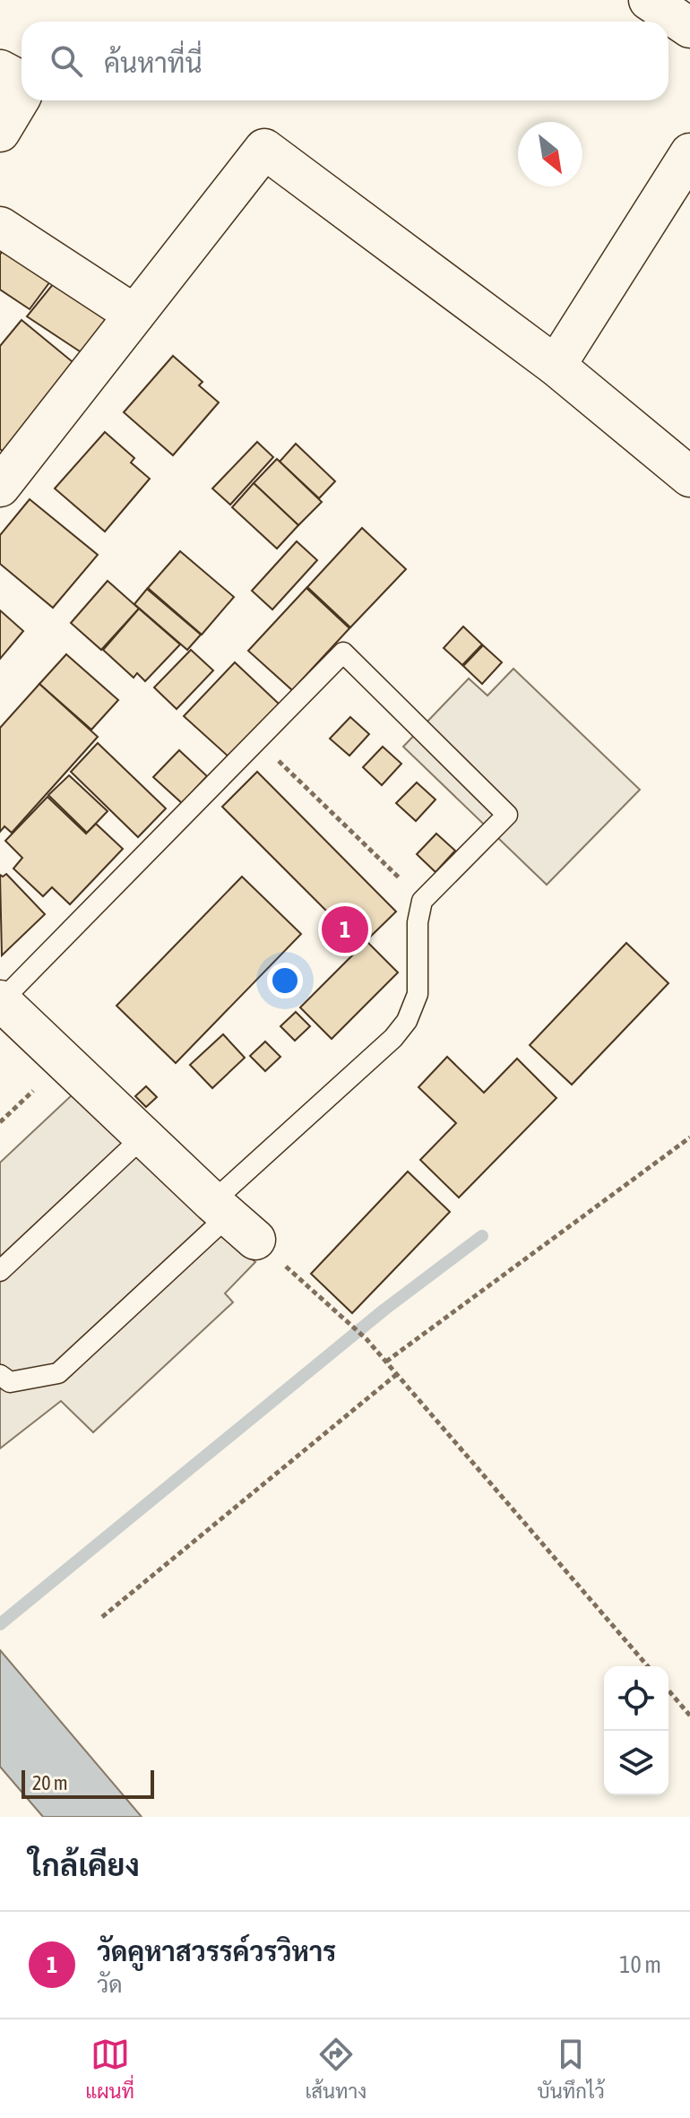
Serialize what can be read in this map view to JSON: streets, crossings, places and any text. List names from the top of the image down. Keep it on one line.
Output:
{"scale_bar":"20 m","north":"bottom right","page":{"search":"ค้นหาที่นี่","pins":"1","scale":"20 m","heading":"ใกล้เคียง","list":[{"mark":"1","name":"วัดคูหาสวรรค์วรวิหาร","note":"วัด","value":"10 m"}],"nav":["แผนที่","เส้นทาง","บันทึกไว้"]}}
